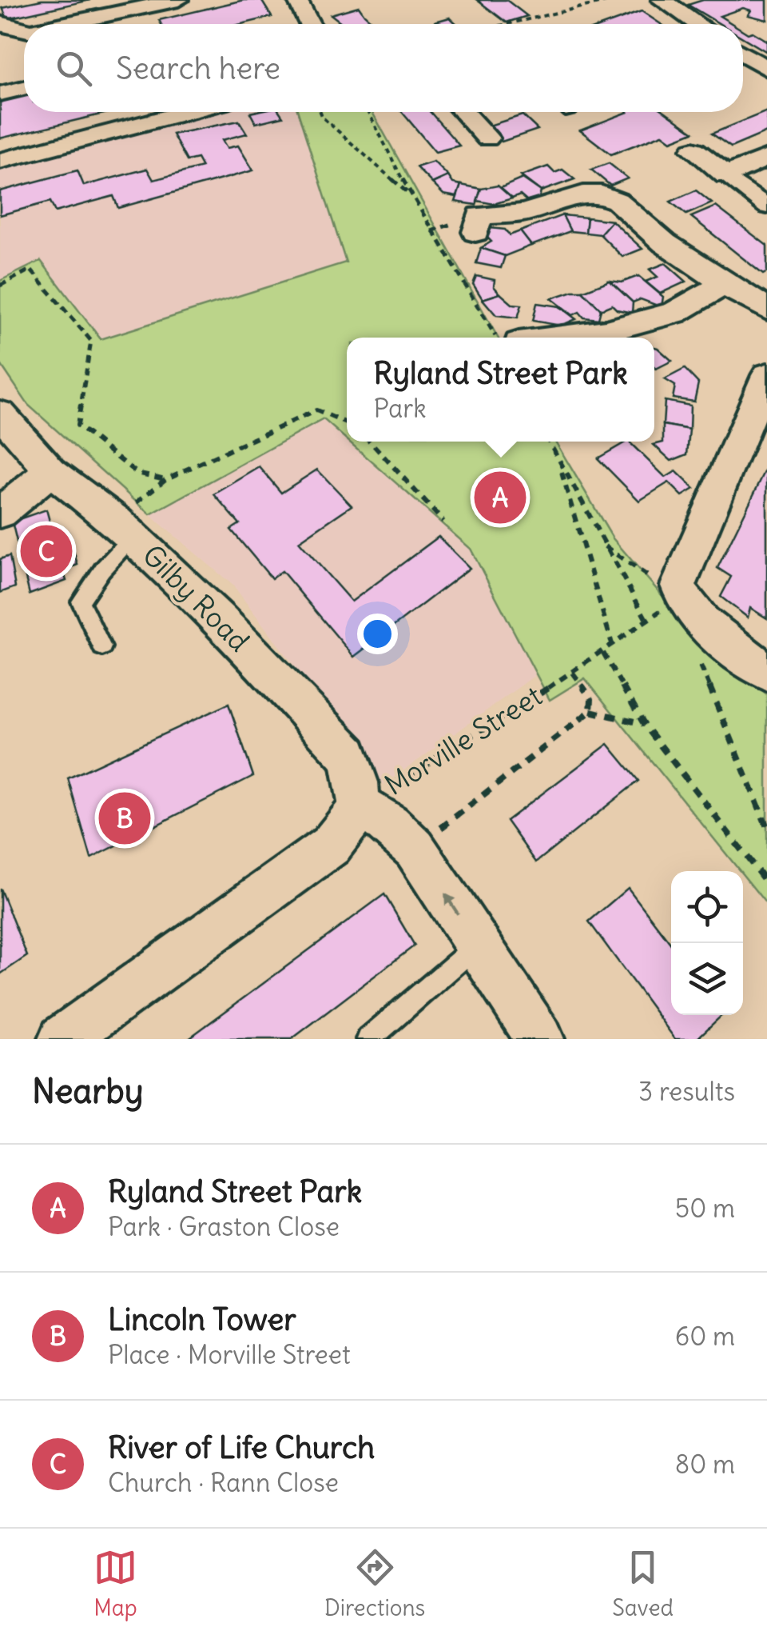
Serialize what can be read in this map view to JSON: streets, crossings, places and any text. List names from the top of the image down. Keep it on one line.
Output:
{"streets":{"street":["Gilby Road","Morville Street"]},"crossings":[["Gilby Road","Morville Street"]],"page":{"search":"Search here","popup":["Ryland Street Park","Park"],"pins":["A","C","B"],"heading":["Nearby","3 results"],"list":[{"mark":"A","name":"Ryland Street Park","note":"Park · Graston Close","value":"50 m"},{"mark":"B","name":"Lincoln Tower","note":"Place · Morville Street","value":"60 m"},{"mark":"C","name":"River of Life Church","note":"Church · Rann Close","value":"80 m"}],"nav":["Map","Directions","Saved"]}}
